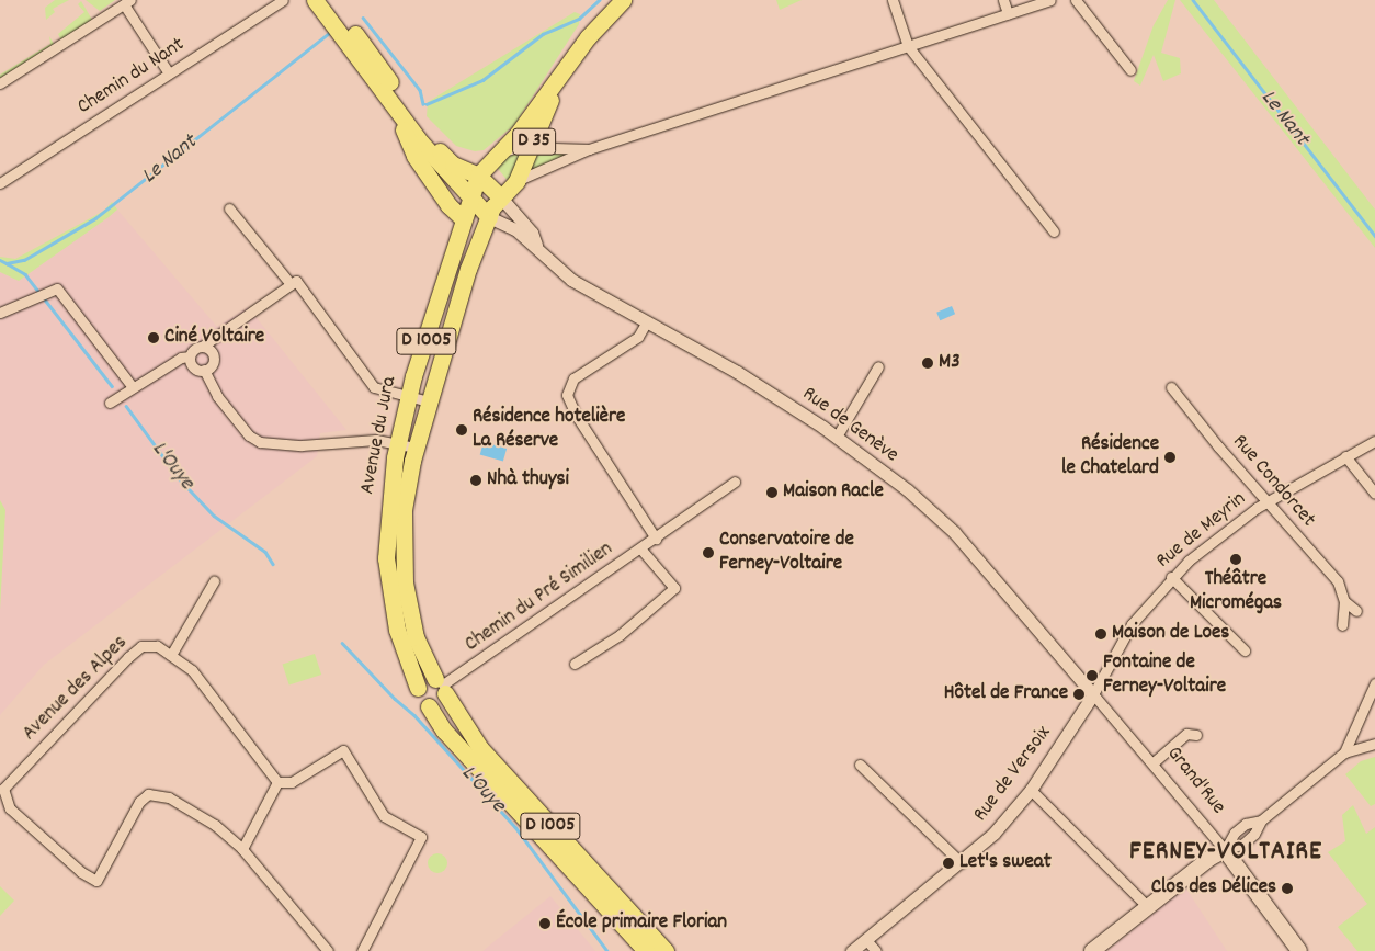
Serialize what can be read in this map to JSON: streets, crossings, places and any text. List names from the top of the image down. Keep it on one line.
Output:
{"streets":{"main road":["D 35","D 1005","Avenue du Jura","Grand'Rue"],"street":["Chemin du Nant","Rue de Genève","Rue Condorcet","Rue de Meyrin","Chemin du Pré Similien","Avenue des Alpes","Rue de Versoix"]},"crossings":[["D 35","Rue de Genève"],["D 35","Avenue du Jura"],["D 1005","Avenue du Jura"],["D 1005","Chemin du Pré Similien"],["Rue de Genève","Avenue du Jura"],["Rue de Genève","Rue de Meyrin"],["Rue de Genève","Rue de Versoix"],["Rue de Genève","Grand'Rue"],["Avenue du Jura","Chemin du Pré Similien"],["Rue Condorcet","Rue de Meyrin"],["Rue de Meyrin","Rue de Versoix"],["Rue de Meyrin","Grand'Rue"],["Rue de Versoix","Grand'Rue"]],"districts":["FERNEY-VOLTAIRE"],"water":["Le Nant","L'Ouye"],"places":["Ciné Voltaire","M3","Résidence hotelière La Réserve","Résidence le Chatelard","Nhà thuysi","Maison Racle","Conservatoire de Ferney-Voltaire","Théâtre Micromégas","Maison de Loes","Fontaine de Ferney-Voltaire","Hôtel de France","Let's sweat","Clos des Délices","École primaire Florian"]}
